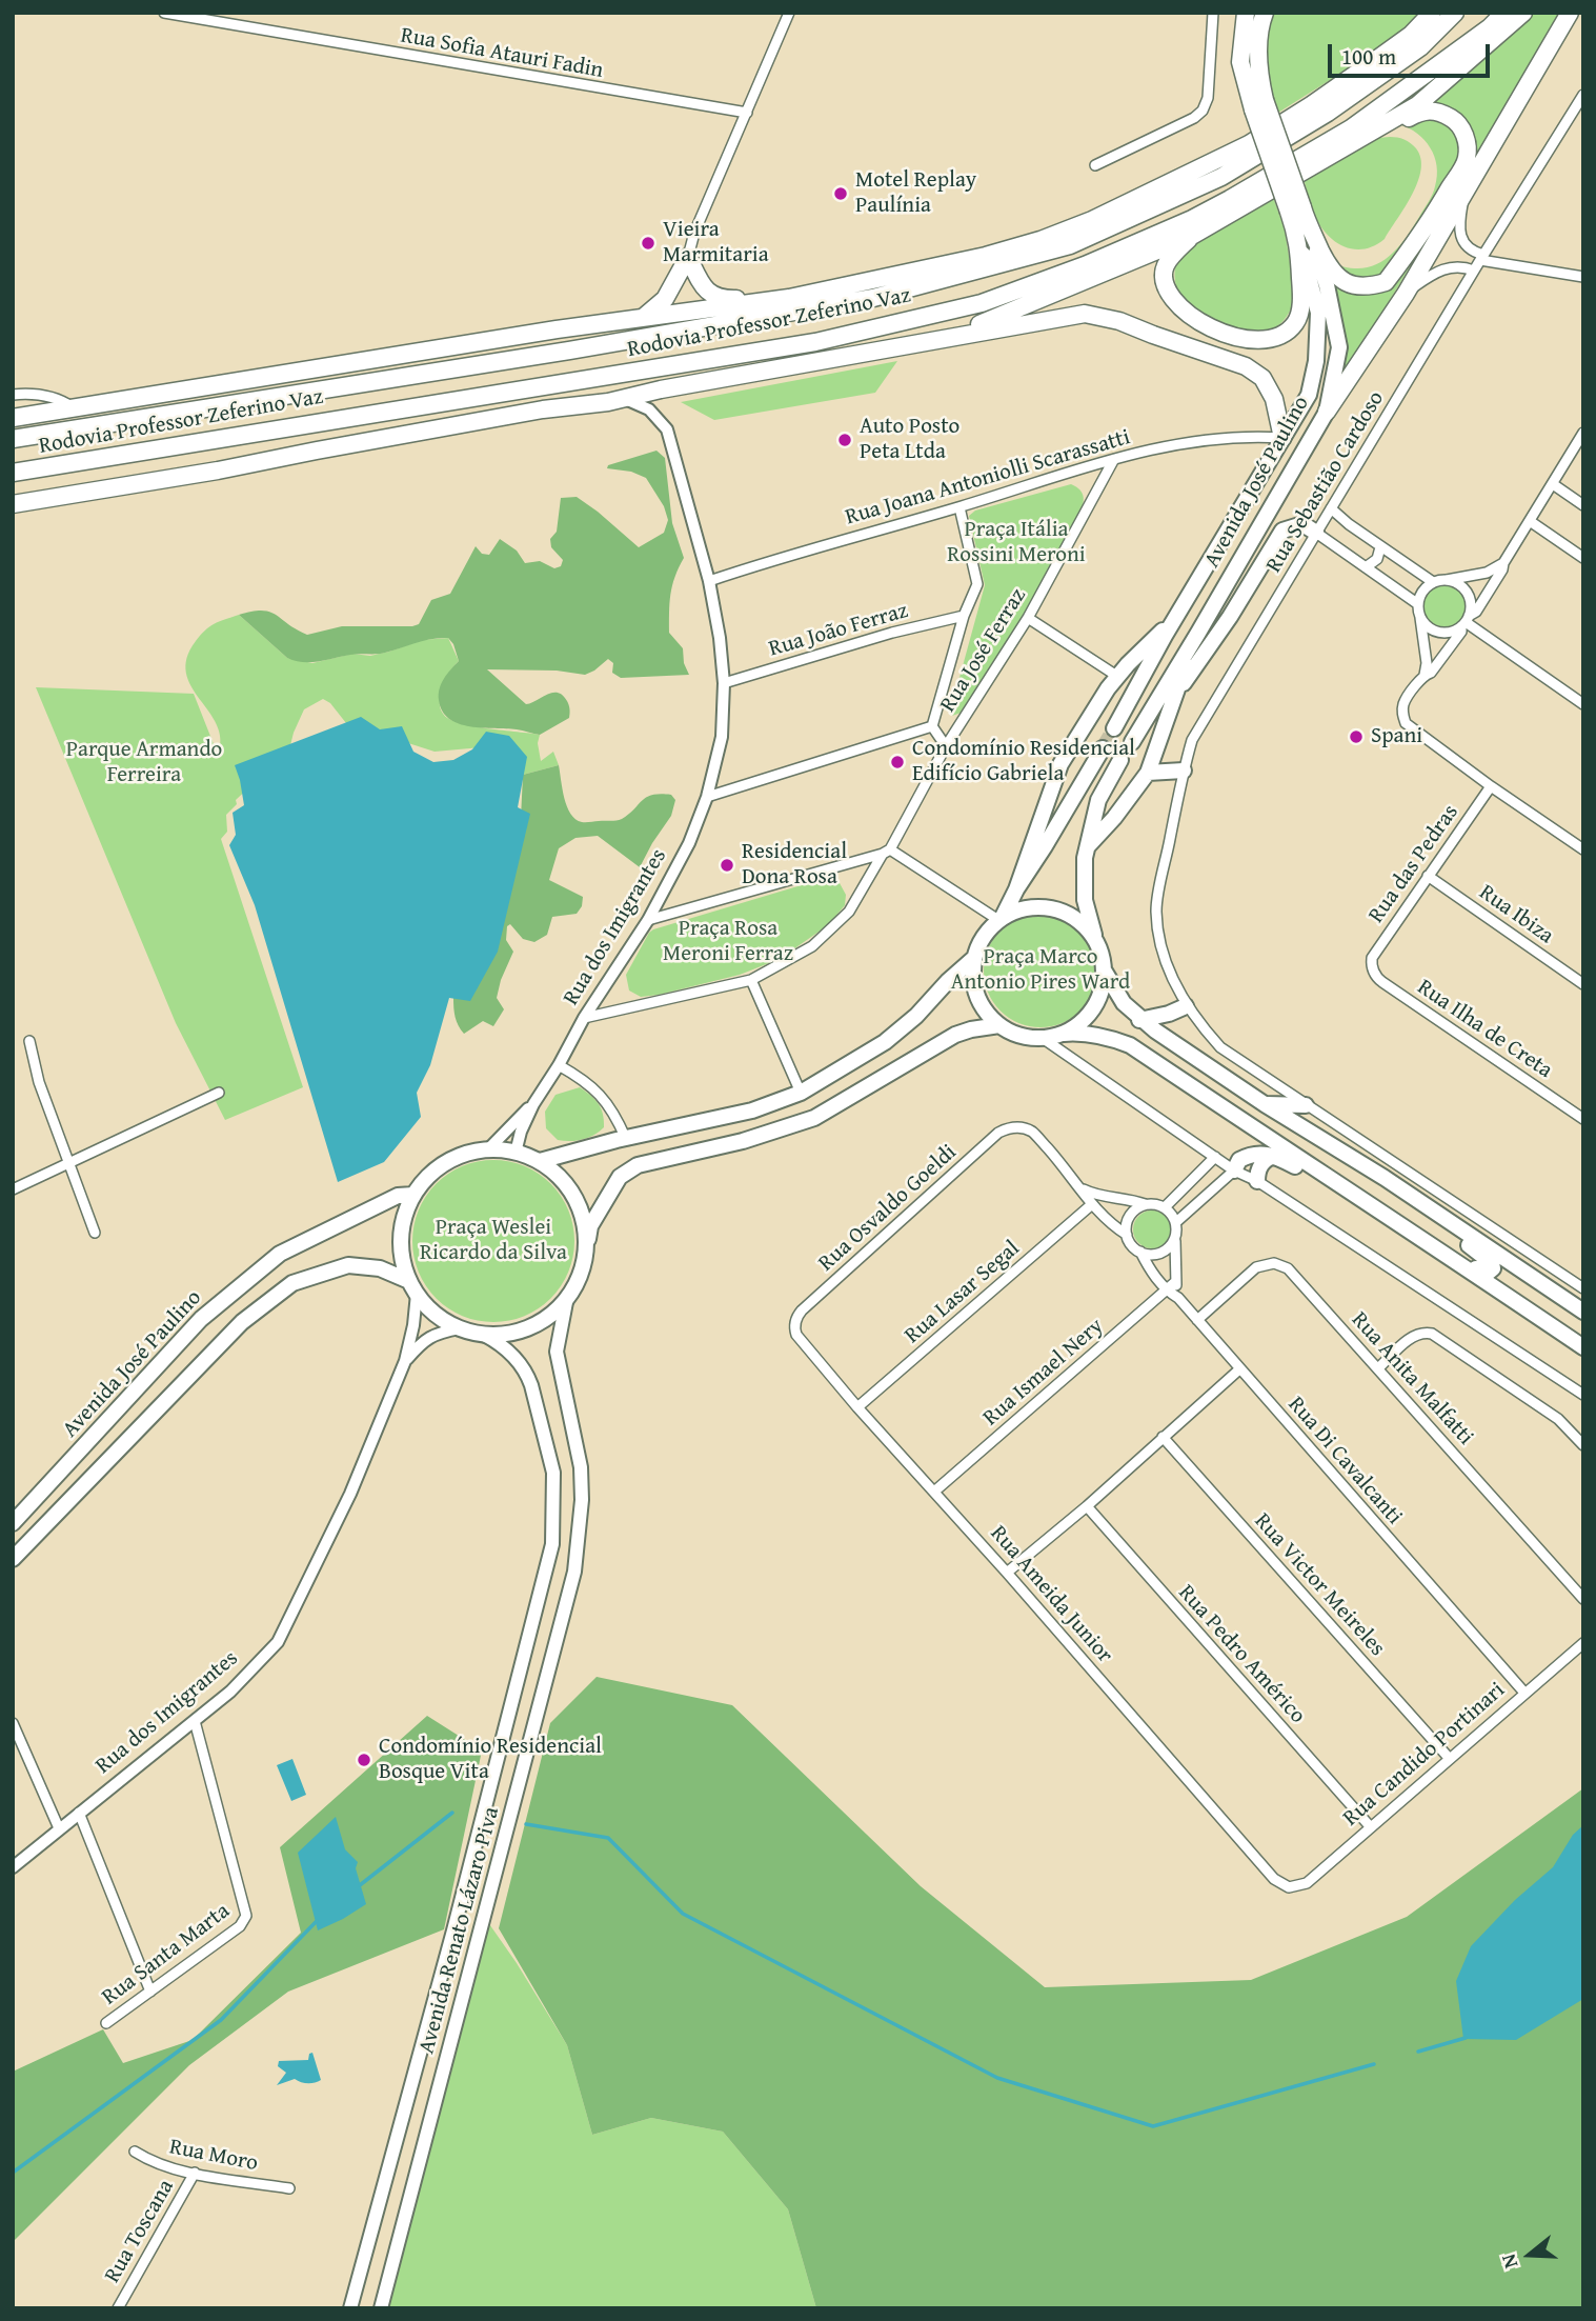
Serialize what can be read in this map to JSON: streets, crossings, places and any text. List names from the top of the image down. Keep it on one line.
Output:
{"streets":{"highway":["Rodovia Professor Zeferino Vaz"],"main road":["Avenida José Paulino","Avenida Renato Lázaro Piva"],"street":["Rua Sofia Atauri Fadin","Rua Joana Antoniolli Scarassatti","Rua Sebastião Cardoso","Rua João Ferraz","Rua José Ferraz","Rua das Pedras","Rua Ibiza","Rua dos Imigrantes","Rua Ilha de Creta","Rua Osvaldo Goeldi","Rua Lasar Segal","Rua Ismael Nery","Rua Anita Malfatti","Rua Di Cavalcanti","Rua Victor Meireles","Rua Ameida Junior","Rua Pedro Américo","Rua Candido Portinari","Rua Santa Marta","Rua Moro","Rua Toscana"]},"crossings":[["Rua Joana Antoniolli Scarassatti","Avenida José Paulino"],["Rua Joana Antoniolli Scarassatti","Rua José Ferraz"],["Rua Joana Antoniolli Scarassatti","Rua dos Imigrantes"],["Avenida José Paulino","Rua dos Imigrantes"],["Avenida José Paulino","Avenida Renato Lázaro Piva"],["Rua João Ferraz","Rua dos Imigrantes"],["Rua José Ferraz","Rua dos Imigrantes"],["Rua das Pedras","Rua Ibiza"],["Rua das Pedras","Rua Ilha de Creta"],["Rua dos Imigrantes","Avenida Renato Lázaro Piva"],["Rua dos Imigrantes","Rua Santa Marta"],["Rua Osvaldo Goeldi","Rua Ameida Junior"],["Rua Lasar Segal","Rua Ameida Junior"],["Rua Ismael Nery","Rua Di Cavalcanti"],["Rua Ismael Nery","Rua Ameida Junior"],["Rua Anita Malfatti","Rua Di Cavalcanti"],["Rua Di Cavalcanti","Rua Candido Portinari"],["Rua Victor Meireles","Rua Candido Portinari"],["Rua Ameida Junior","Rua Candido Portinari"],["Rua Pedro Américo","Rua Candido Portinari"],["Rua Moro","Rua Toscana"]],"parks":["Praça Itália Rossini Meroni","Parque Armando Ferreira","Praça Rosa Meroni Ferraz","Praça Marco Antonio Pires Ward","Praça Weslei Ricardo da Silva"],"places":["Motel Replay Paulínia","Vieira Marmitaria","Auto Posto Peta Ltda","Spani","Condomínio Residencial Edifício Gabriela","Residencial Dona Rosa","Condomínio Residencial Bosque Vita"],"scale_bar":"100 m","north":"left"}
